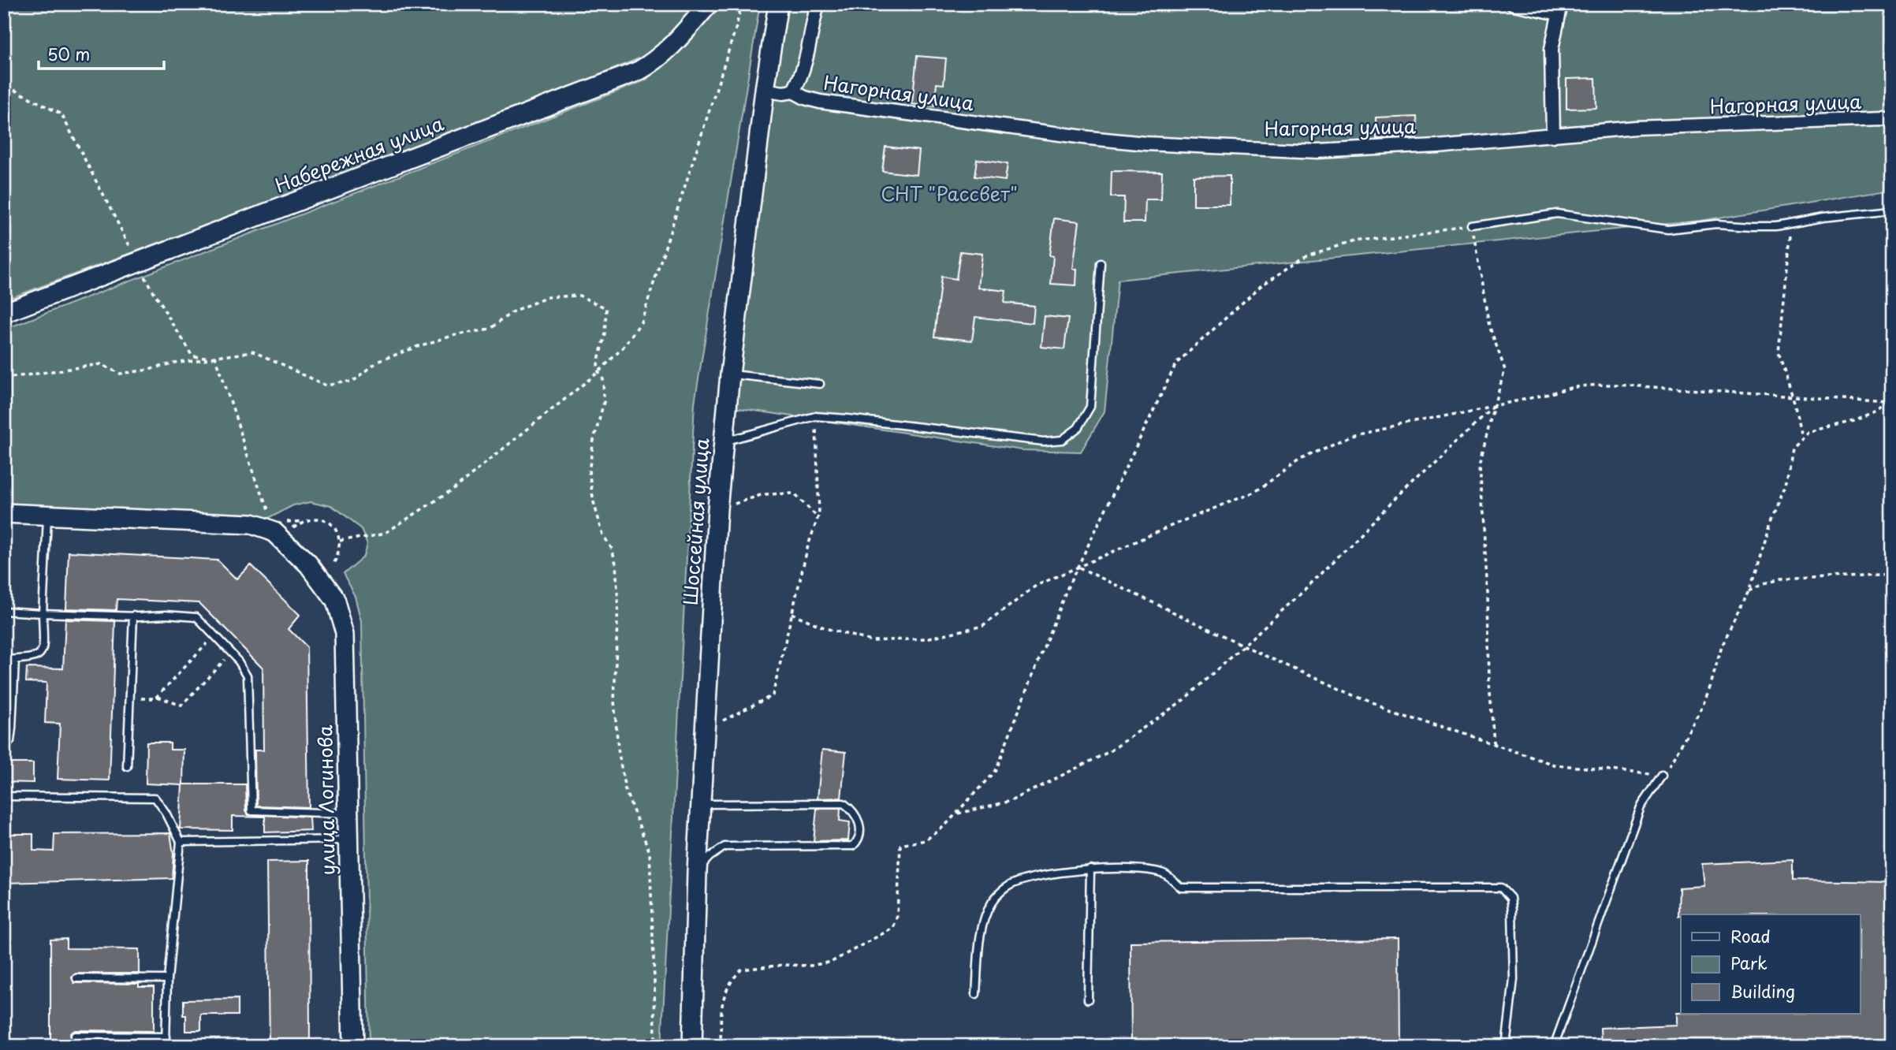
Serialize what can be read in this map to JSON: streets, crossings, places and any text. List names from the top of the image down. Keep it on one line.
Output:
{"streets":{"street":["Нагорная улица","Набережная улица","Шоссейная улица","улица Логинова"]},"crossings":[["Нагорная улица","Шоссейная улица"]],"parks":["СНТ \"Рассвет\""],"legend":["Road","Park","Building"],"scale_bar":"50 m"}
